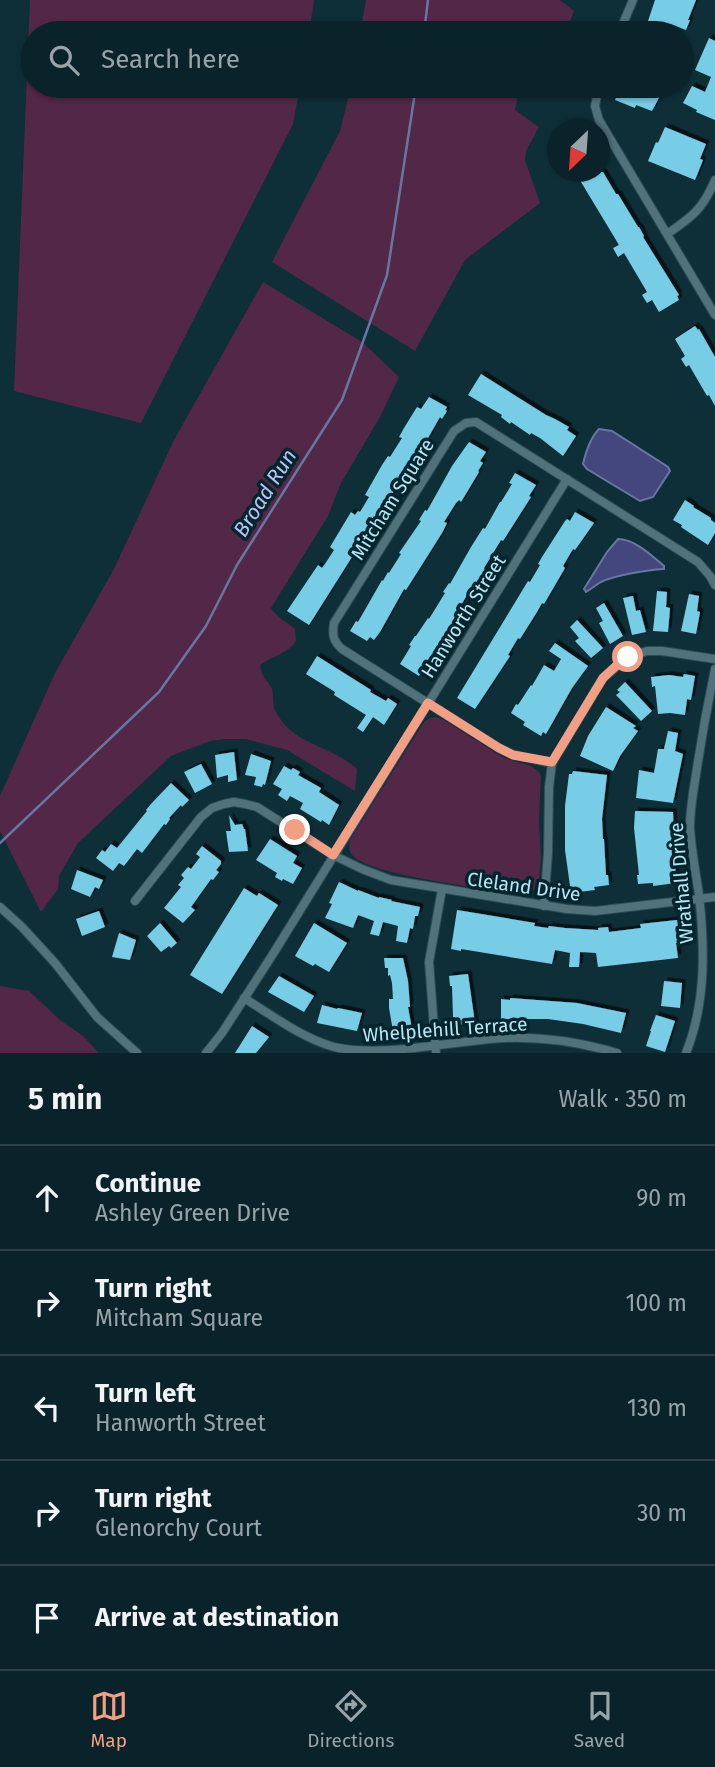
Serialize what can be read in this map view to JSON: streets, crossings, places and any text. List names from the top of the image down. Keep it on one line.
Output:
{"streets":{"street":["Mitcham Square","Hanworth Street","Wrathall Drive","Cleland Drive","Whelplehill Terrace"]},"crossings":[["Mitcham Square","Hanworth Street"],["Hanworth Street","Cleland Drive"],["Hanworth Street","Whelplehill Terrace"],["Wrathall Drive","Cleland Drive"]],"water":["Broad Run"],"north":"bottom left","page":{"search":"Search here","heading":["5 min","Walk · 350 m"],"list":[["Continue","Ashley Green Drive","90 m"],["Turn right","Mitcham Square","100 m"],["Turn left","Hanworth Street","130 m"],["Turn right","Glenorchy Court","30 m"],"Arrive at destination"],"nav":["Map","Directions","Saved"]}}
